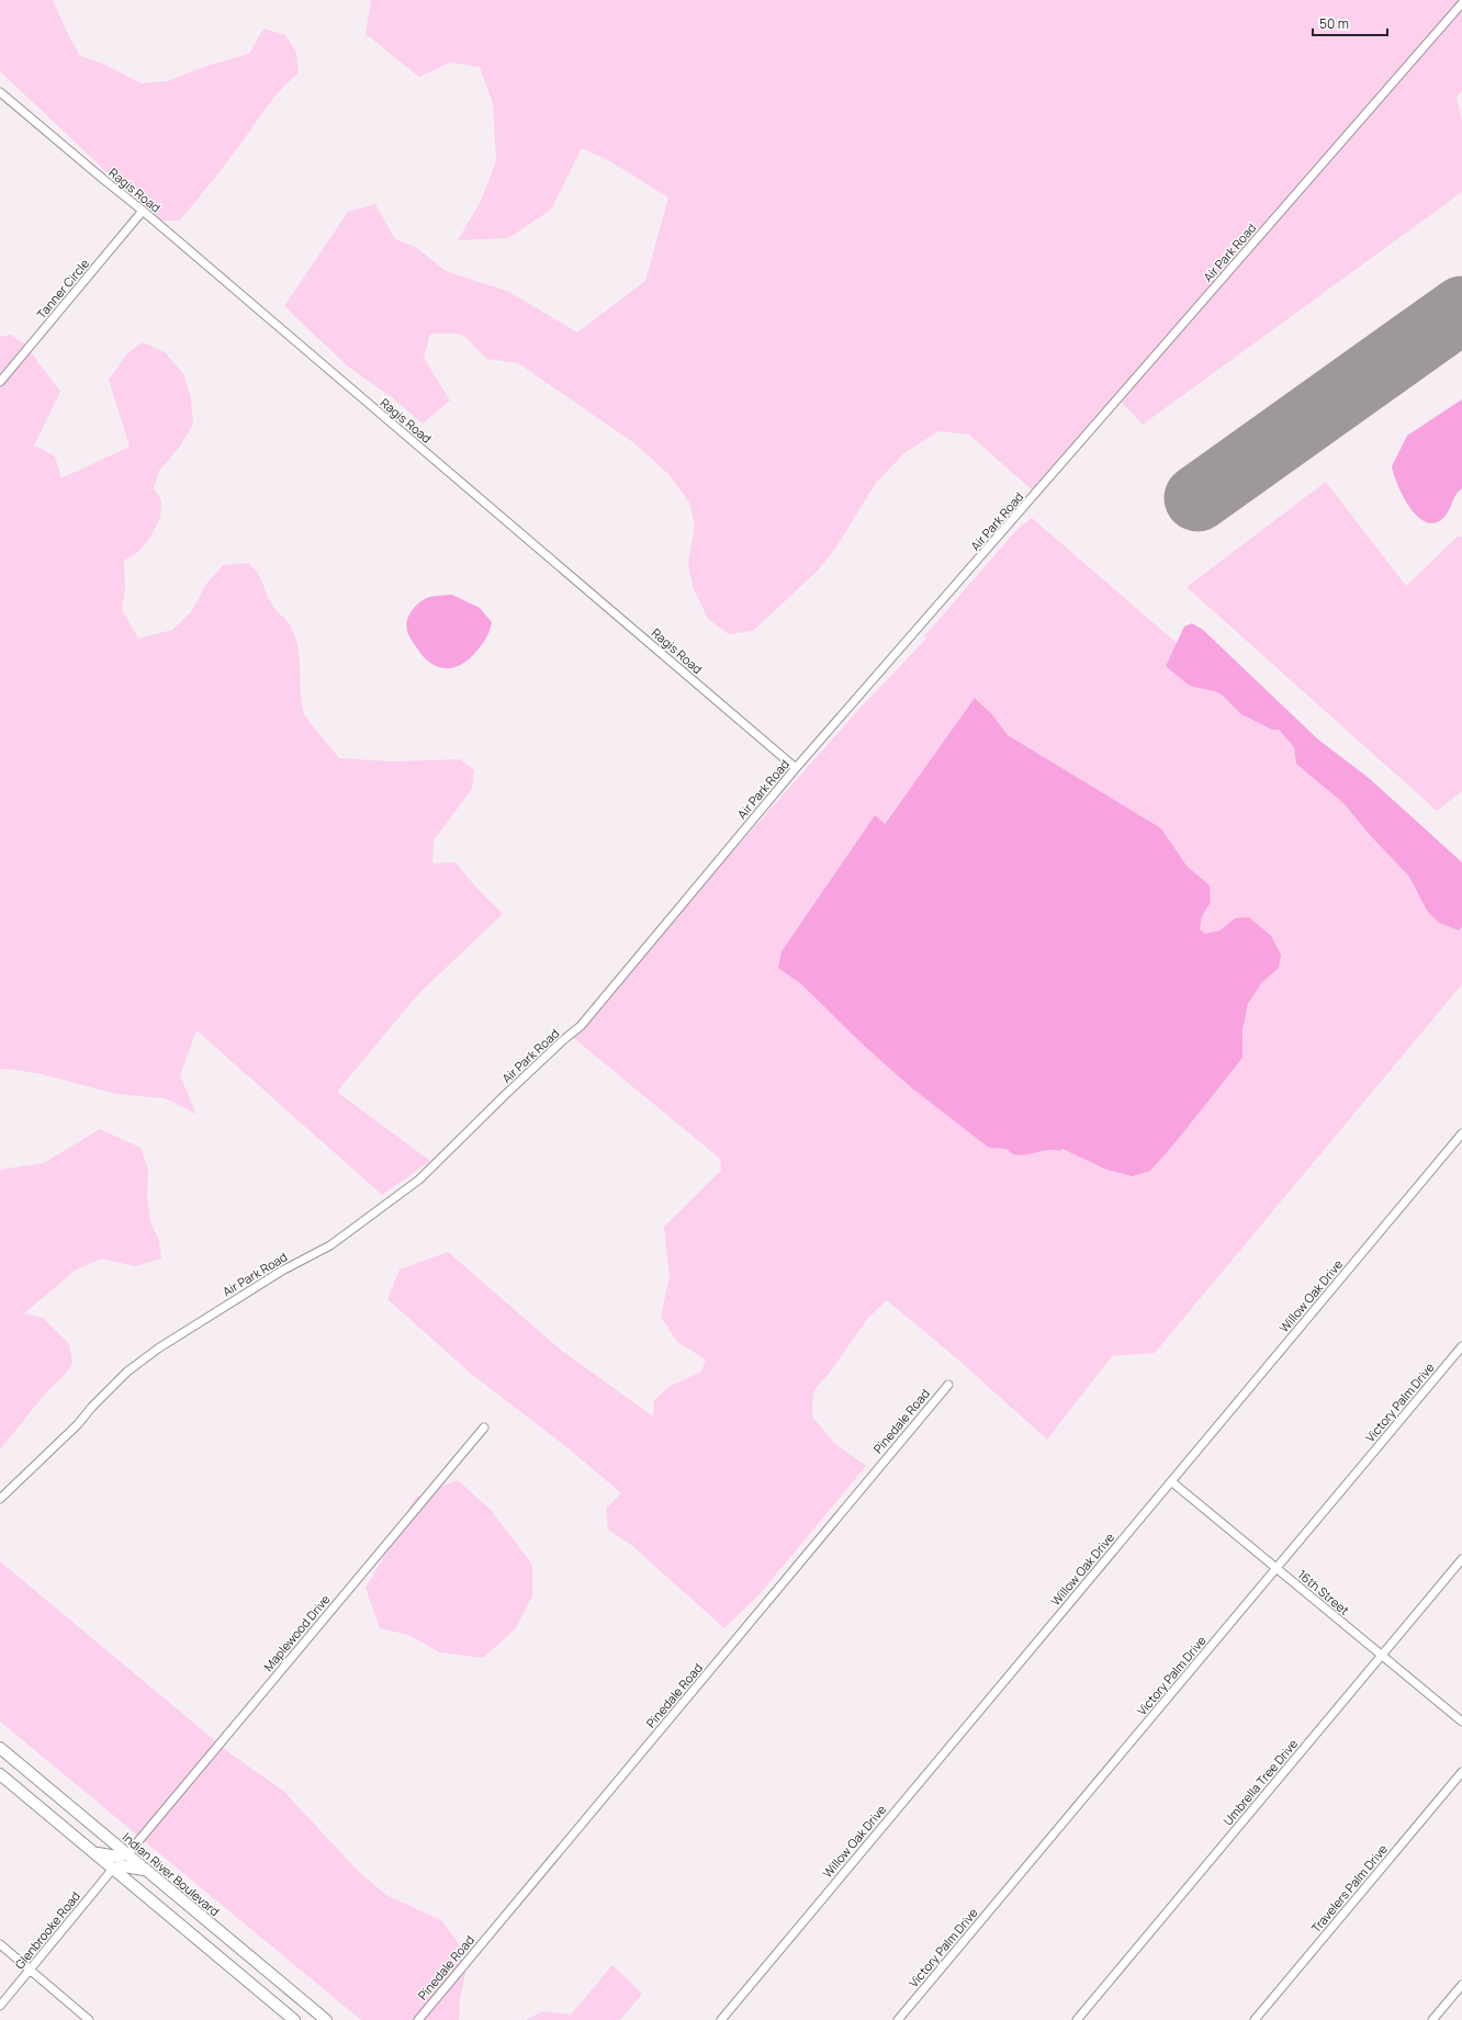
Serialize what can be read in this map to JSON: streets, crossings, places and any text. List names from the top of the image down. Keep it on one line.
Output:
{"streets":{"main road":["Indian River Boulevard"],"street":["Ragis Road","Air Park Road","Tanner Circle","Willow Oak Drive","Victory Palm Drive","Pinedale Road","16th Street","Maplewood Drive","Umbrella Tree Drive","Travelers Palm Drive","Glenbrooke Road"]},"crossings":[["Ragis Road","Air Park Road"],["Ragis Road","Tanner Circle"],["Willow Oak Drive","16th Street"],["Victory Palm Drive","16th Street"],["16th Street","Umbrella Tree Drive"],["Maplewood Drive","Indian River Boulevard"]],"scale_bar":"50 m"}
